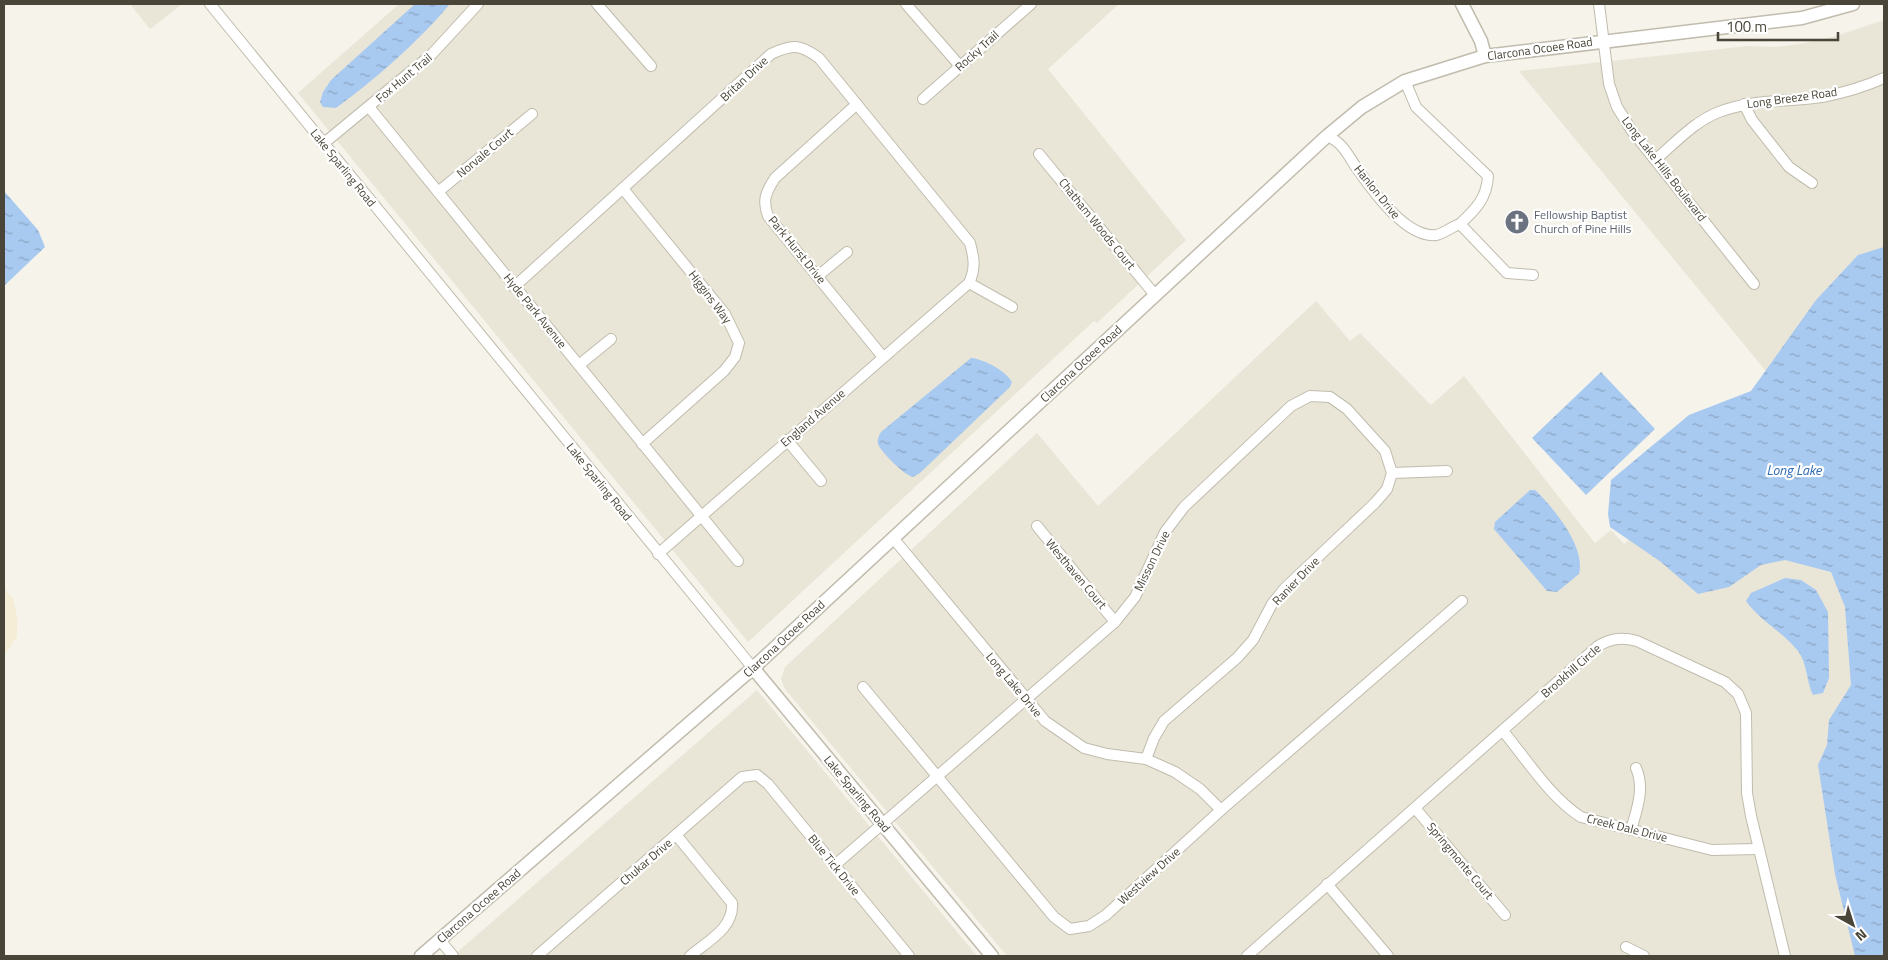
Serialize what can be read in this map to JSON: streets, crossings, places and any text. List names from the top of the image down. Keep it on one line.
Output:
{"streets":{"street":["Clarcona Ocoee Road","Rocky Trail","Fox Hunt Trail","Britan Drive","Long Breeze Road","Norvale Court","Lake Sparling Road","Long Lake Hills Boulevard","Hanlon Drive","Chatham Woods Court","Park Hurst Drive","Higgins Way","Hyde Park Avenue","England Avenue","Misson Drive","Westhaven Court","Ranier Drive","Brookhill Circle","Long Lake Drive","Creek Dale Drive","Springmonte Court","Chukar Drive","Blue Tick Drive","Westview Drive"]},"crossings":[["Clarcona Ocoee Road","Lake Sparling Road"],["Clarcona Ocoee Road","Long Lake Hills Boulevard"],["Clarcona Ocoee Road","Hanlon Drive"],["Clarcona Ocoee Road","Chatham Woods Court"],["Clarcona Ocoee Road","Long Lake Drive"],["Fox Hunt Trail","Lake Sparling Road"],["Fox Hunt Trail","Hyde Park Avenue"],["Britan Drive","Park Hurst Drive"],["Britan Drive","Higgins Way"],["Britan Drive","Hyde Park Avenue"],["Britan Drive","England Avenue"],["Long Breeze Road","Long Lake Hills Boulevard"],["Norvale Court","Hyde Park Avenue"],["Lake Sparling Road","England Avenue"],["Lake Sparling Road","Misson Drive"],["Park Hurst Drive","England Avenue"],["Higgins Way","Hyde Park Avenue"],["Hyde Park Avenue","England Avenue"],["Misson Drive","Westhaven Court"],["Misson Drive","Ranier Drive"],["Misson Drive","Long Lake Drive"],["Misson Drive","Blue Tick Drive"],["Misson Drive","Westview Drive"],["Ranier Drive","Long Lake Drive"],["Brookhill Circle","Creek Dale Drive"],["Brookhill Circle","Springmonte Court"],["Long Lake Drive","Westview Drive"],["Chukar Drive","Blue Tick Drive"]],"water":["Long Lake"],"places":{"church":["Fellowship Baptist Church of Pine Hills"]},"scale_bar":"100 m","north":"bottom right"}
